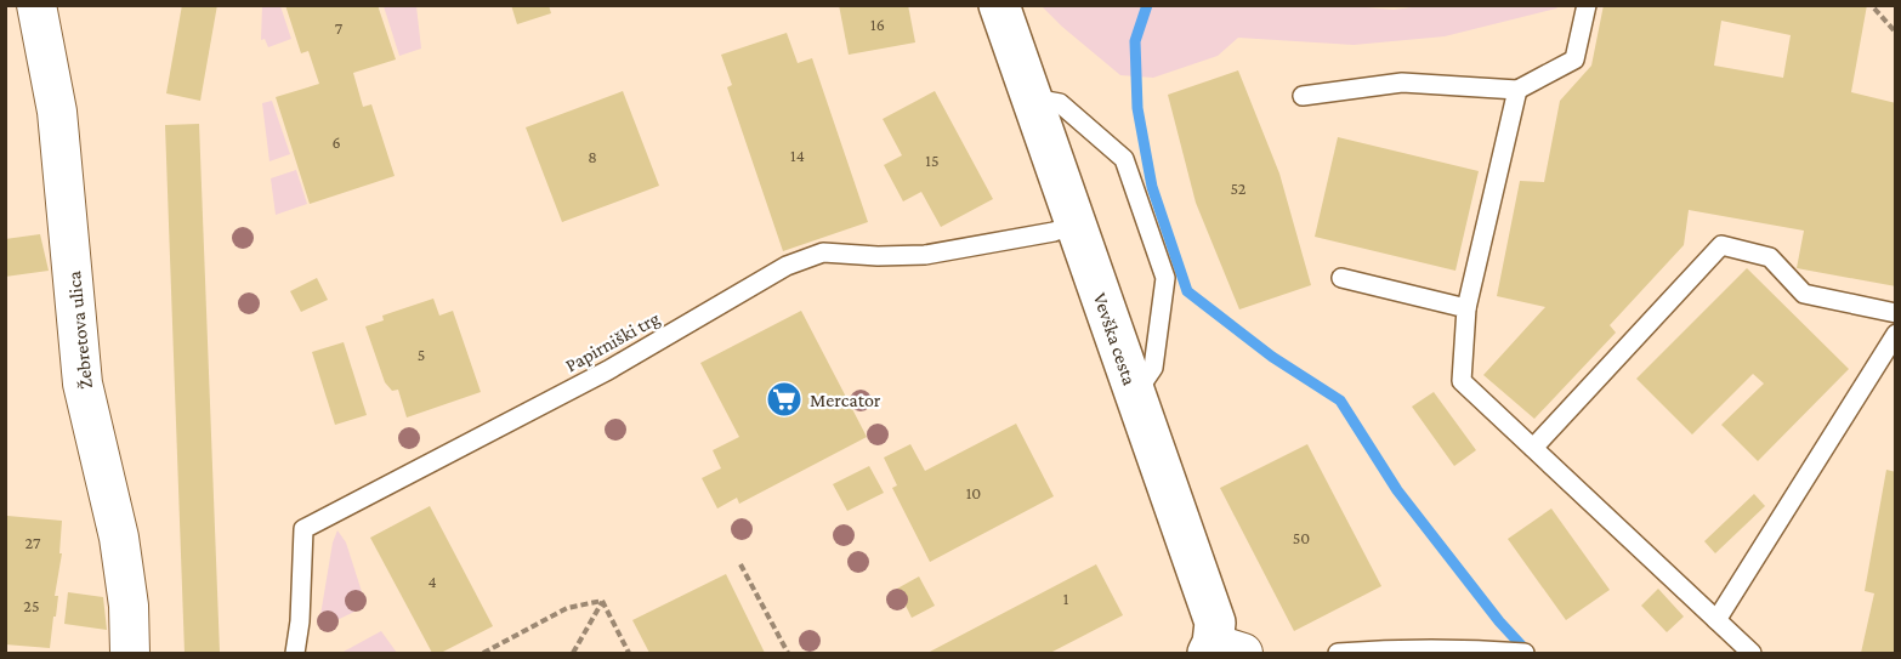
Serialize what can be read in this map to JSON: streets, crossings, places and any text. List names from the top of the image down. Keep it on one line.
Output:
{"streets":{"street":["Žebretova ulica","Vevška cesta"],"lane":["Papirniški trg"]},"crossings":[["Vevška cesta","Papirniški trg"]],"places":{"supermarket":["Mercator"]},"house_numbers":["16","7","6","14","8","15","52","5","10","50","27","4","1","25"]}
